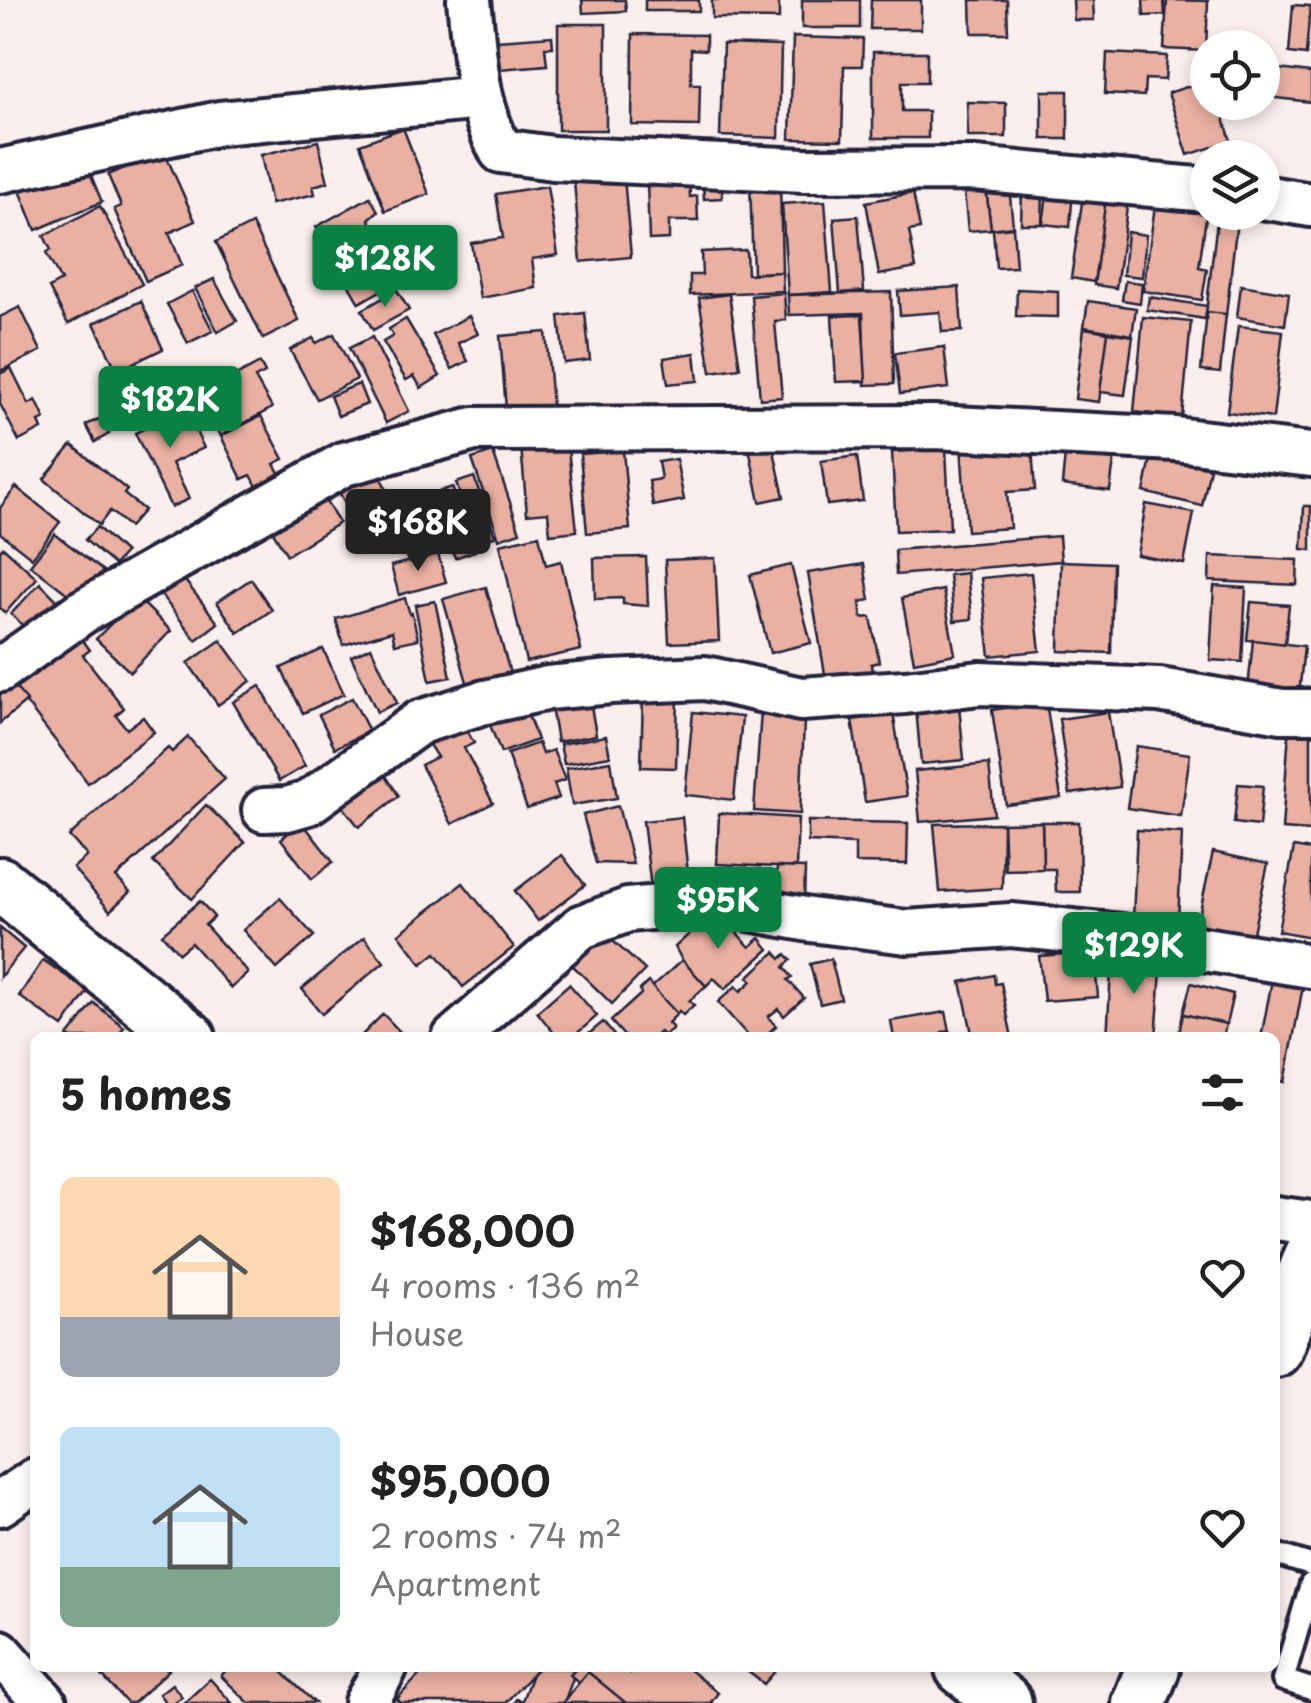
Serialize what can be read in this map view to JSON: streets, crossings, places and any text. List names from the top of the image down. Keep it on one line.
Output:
{"page":{"price":["$128K","$182K","$168K","$95K","$129K"],"heading":"5 homes","list":[{"name":"$168,000","note":"4 rooms · 136 m² · House"},{"name":"$95,000","note":"2 rooms · 74 m² · Apartment"}]}}
